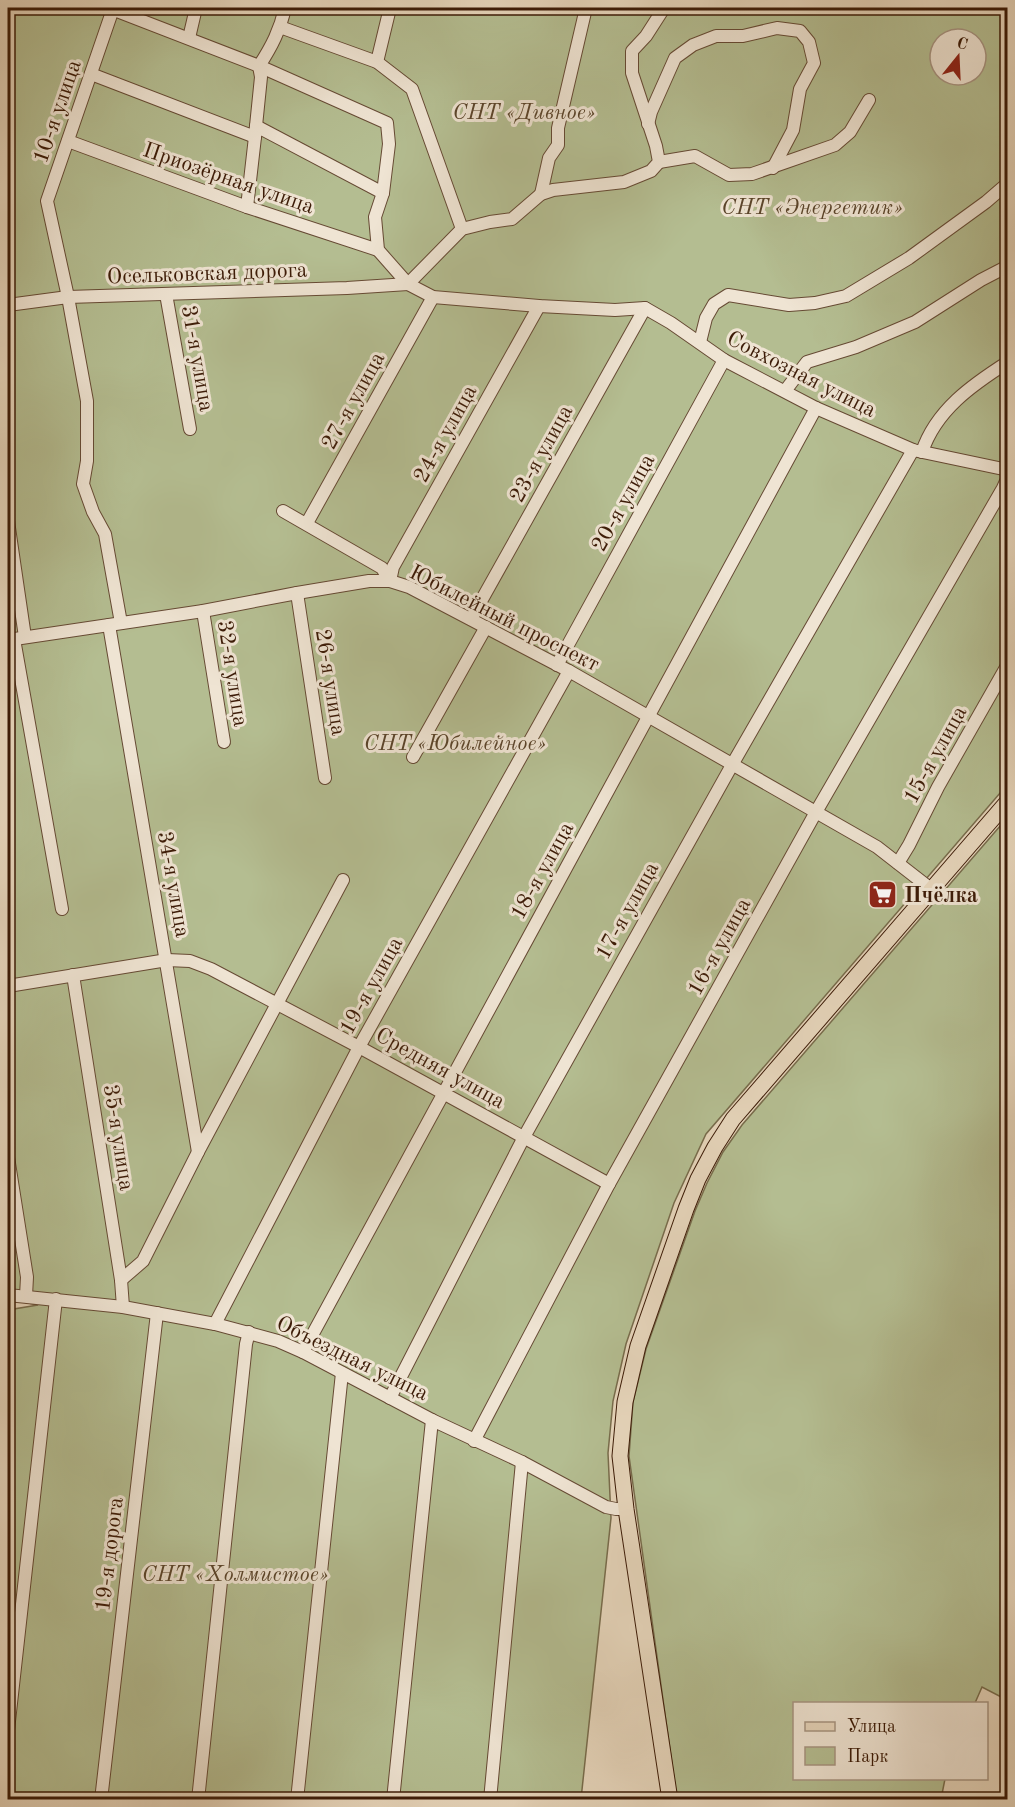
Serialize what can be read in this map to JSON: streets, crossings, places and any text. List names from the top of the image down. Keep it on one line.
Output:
{"streets":{"street":["10-я улица","Приозёрная улица","Осельковская дорога","31-я улица","Совхозная улица","27-я улица","24-я улица","23-я улица","20-я улица","Юбилейный проспект","32-я улица","26-я улица","15-я улица","18-я улица","34-я улица","17-я улица","16-я улица","19-я улица","Средняя улица","35-я улица","Объездная улица","19-я дорога"]},"crossings":[["10-я улица","Приозёрная улица"],["10-я улица","Осельковская дорога"],["10-я улица","Юбилейный проспект"],["10-я улица","34-я улица"],["Осельковская дорога","31-я улица"],["Совхозная улица","23-я улица"],["Совхозная улица","20-я улица"],["Совхозная улица","18-я улица"],["Совхозная улица","17-я улица"],["24-я улица","Юбилейный проспект"],["23-я улица","Юбилейный проспект"],["20-я улица","Юбилейный проспект"],["Юбилейный проспект","32-я улица"],["Юбилейный проспект","26-я улица"],["Юбилейный проспект","15-я улица"],["Юбилейный проспект","18-я улица"],["Юбилейный проспект","34-я улица"],["Юбилейный проспект","17-я улица"],["Юбилейный проспект","16-я улица"],["Юбилейный проспект","19-я улица"],["18-я улица","Средняя улица"],["18-я улица","Объездная улица"],["34-я улица","Средняя улица"],["17-я улица","Средняя улица"],["17-я улица","Объездная улица"],["16-я улица","Средняя улица"],["16-я улица","Объездная улица"],["19-я улица","Средняя улица"],["19-я улица","Объездная улица"],["Средняя улица","35-я улица"],["35-я улица","Объездная улица"],["Объездная улица","19-я дорога"]],"parks":["СНТ «Дивное»","СНТ «Энергетик»","СНТ «Юбилейное»","СНТ «Холмистое»"],"places":{"supermarket":["Пчёлка"]},"legend":["Улица","Парк"],"north":"top"}
